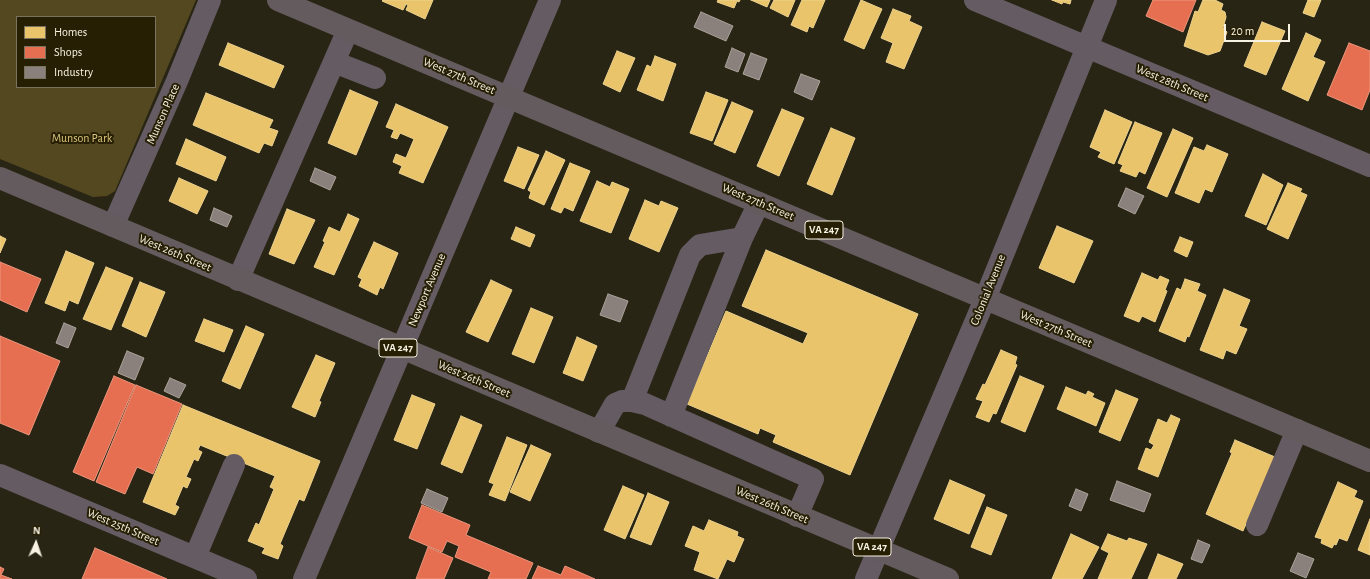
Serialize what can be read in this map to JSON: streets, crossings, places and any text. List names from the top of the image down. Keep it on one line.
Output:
{"streets":{"main road":["West 27th Street","VA 247","West 26th Street"],"street":["West 28th Street","Munson Place","Newport Avenue","Colonial Avenue","West 25th Street"]},"crossings":[["West 27th Street","Newport Avenue"],["West 27th Street","Colonial Avenue"],["West 28th Street","Colonial Avenue"],["Munson Place","West 26th Street"],["West 26th Street","Newport Avenue"],["West 26th Street","Colonial Avenue"]],"parks":["Munson Park"],"legend":["Homes","Shops","Industry"],"scale_bar":"20 m","north":"top"}
